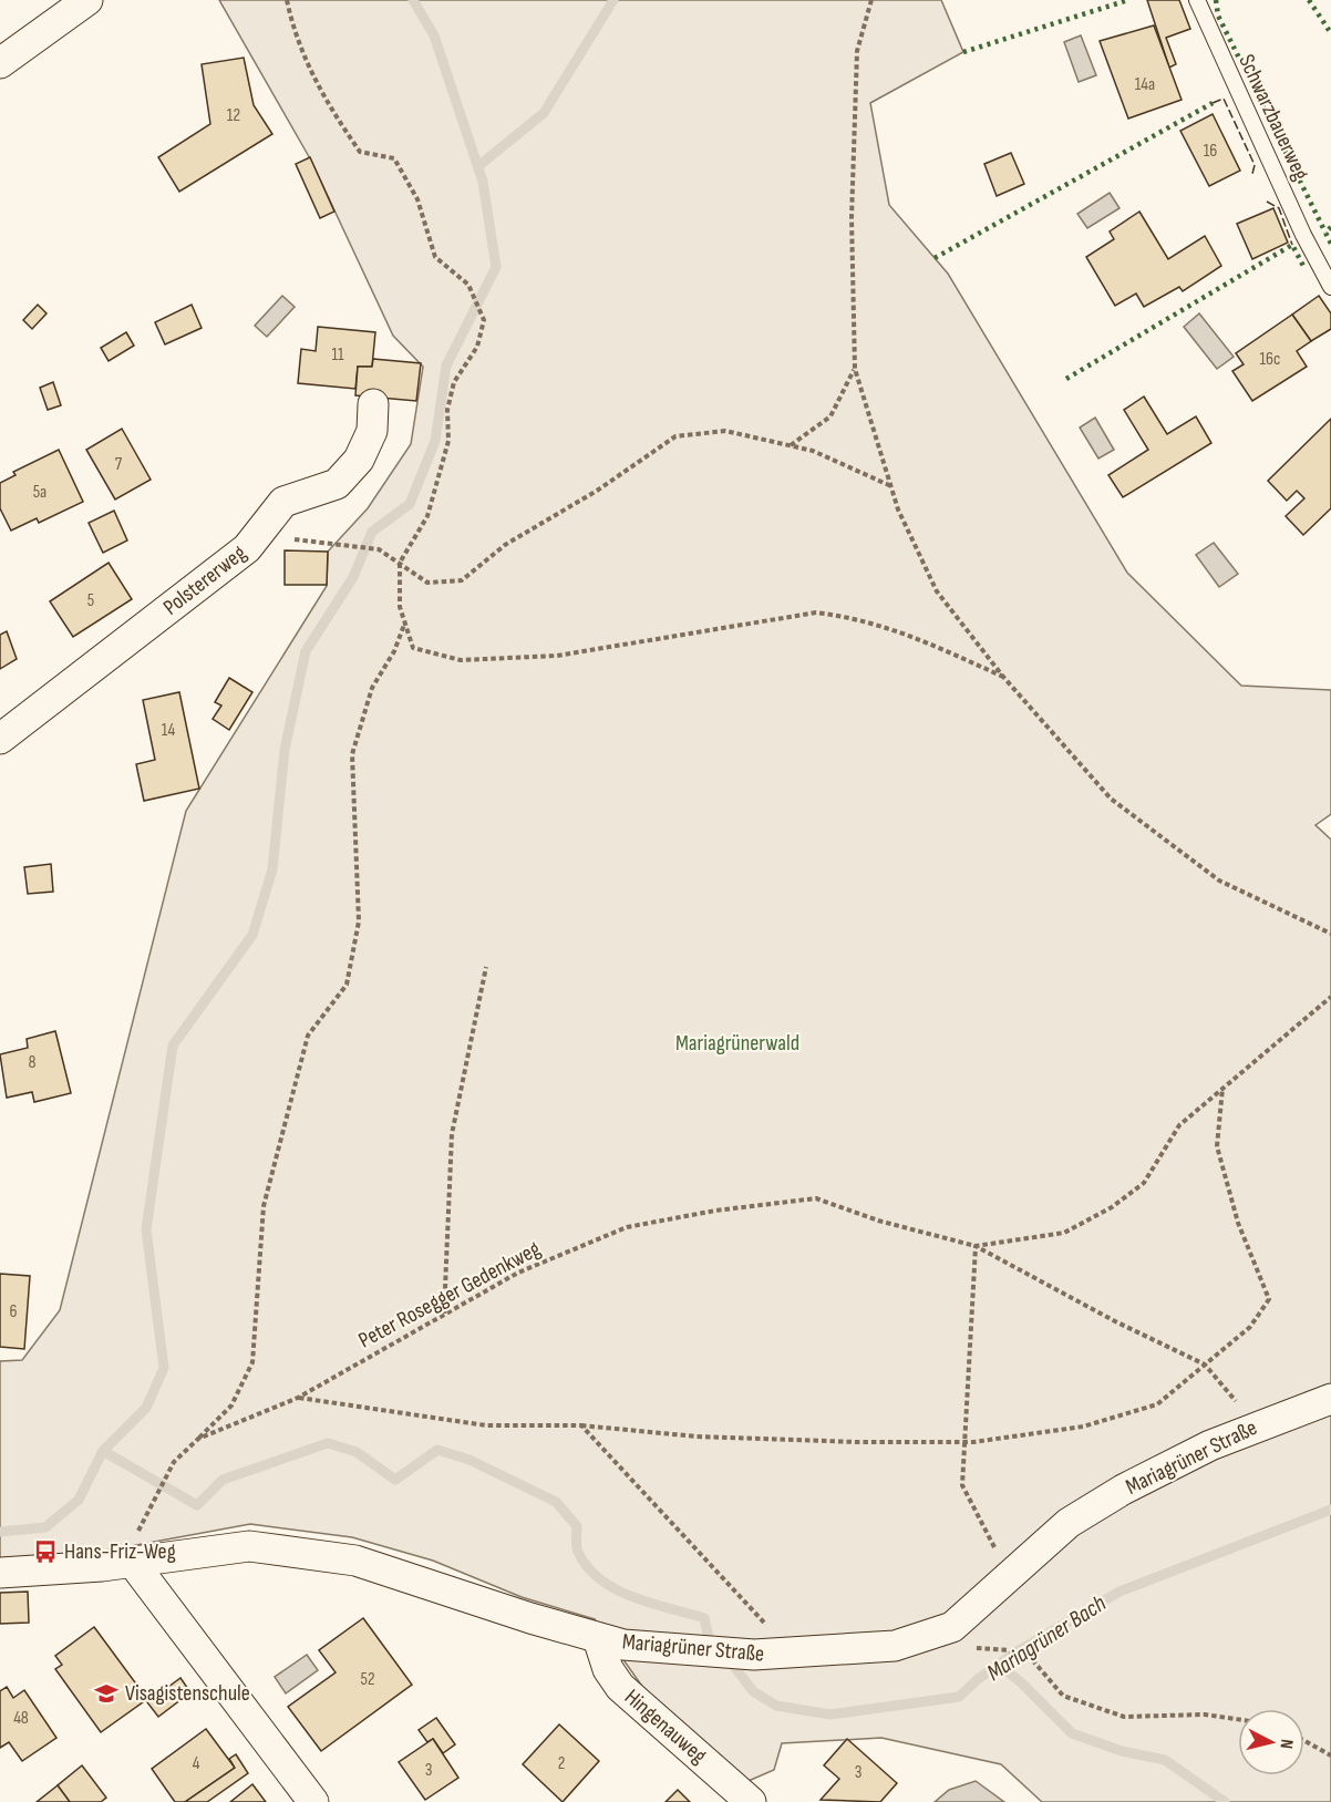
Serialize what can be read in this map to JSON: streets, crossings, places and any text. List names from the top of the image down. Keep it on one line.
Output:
{"streets":{"street":["Polstererweg","Mariagrüner Straße","Hingenauweg"],"lane":["Schwarzbauerweg"],"path":["Peter Rosegger Gedenkweg"]},"crossings":[["Peter Rosegger Gedenkweg","Mariagrüner Straße"],["Mariagrüner Straße","Hingenauweg"]],"water":["Mariagrüner Bach"],"parks":["Mariagrünerwald"],"places":{"bus stop":["Hans-Friz-Weg"],"school or university":["Visagistenschule"]},"house_numbers":["14a","12","16","11","16c","7","5a","5","14","8","6","52","48","4","2","3","3"],"north":"right"}
